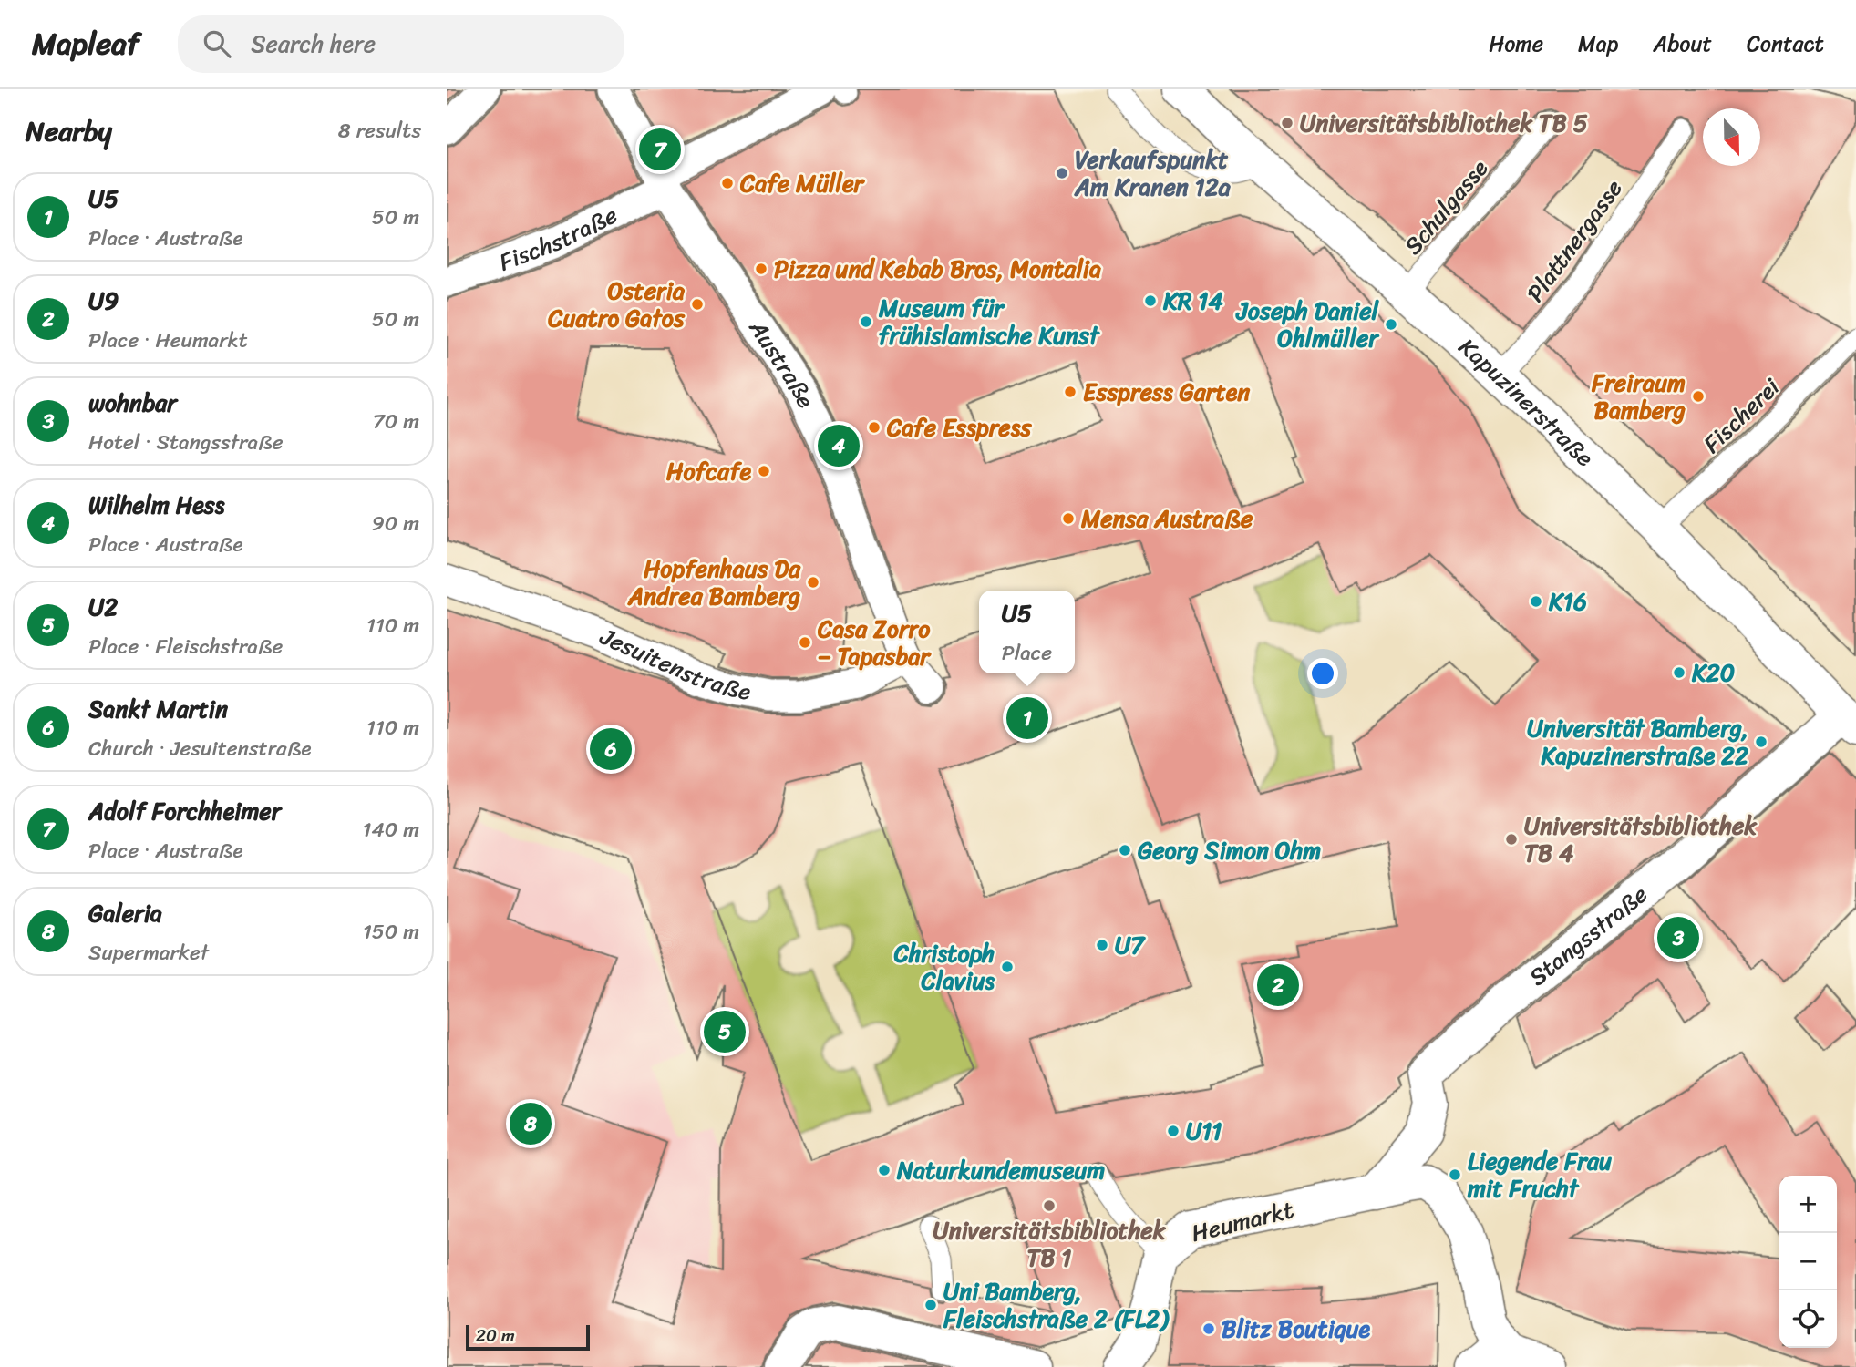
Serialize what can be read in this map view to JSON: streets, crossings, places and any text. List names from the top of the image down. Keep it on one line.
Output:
{"streets":{"street":["Fischstraße","Austraße","Kapuzinerstraße","Jesuitenstraße","Stangsstraße","Heumarkt"],"lane":["Schulgasse","Plattnergasse","Fischerei"]},"crossings":[["Schulgasse","Kapuzinerstraße"],["Fischstraße","Austraße"],["Plattnergasse","Kapuzinerstraße"],["Austraße","Jesuitenstraße"],["Kapuzinerstraße","Fischerei"],["Kapuzinerstraße","Stangsstraße"],["Stangsstraße","Heumarkt"]],"places":["Universitätsbibliothek TB 5","Verkaufspunkt Am Kranen 12a","Cafe Müller","Pizza und Kebab Bros, Montalia","KR 14","Osteria Cuatro Gatos","Museum für frühislamische Kunst","Joseph Daniel Ohlmüller","Esspress Garten","Freiraum Bamberg","Cafe Esspress","Hofcafe","Mensa Austraße","Hopfenhaus Da Andrea Bamberg","K16","Casa Zorro – Tapasbar","K20","Universität Bamberg, Kapuzinerstraße 22","Universitätsbibliothek TB 4","Georg Simon Ohm","U7","Christoph Clavius","U11","Naturkundemuseum","Liegende Frau mit Frucht","Universitätsbibliothek TB 1","Uni Bamberg, Fleischstraße 2 (FL2)","Blitz Boutique"],"scale_bar":"20 m","north":"bottom","page":{"header":"Mapleaf","search":"Search here","nav":["Home","Map","About","Contact"],"heading":["Nearby","8 results"],"pins":["7","4","1","6","3","2","5","8"],"list":[{"mark":"1","name":"U5","note":"Place · Austraße","value":"50 m"},{"mark":"2","name":"U9","note":"Place · Heumarkt","value":"50 m"},{"mark":"3","name":"wohnbar","note":"Hotel · Stangsstraße","value":"70 m"},{"mark":"4","name":"Wilhelm Hess","note":"Place · Austraße","value":"90 m"},{"mark":"5","name":"U2","note":"Place · Fleischstraße","value":"110 m"},{"mark":"6","name":"Sankt Martin","note":"Church · Jesuitenstraße","value":"110 m"},{"mark":"7","name":"Adolf Forchheimer","note":"Place · Austraße","value":"140 m"},{"mark":"8","name":"Galeria","note":"Supermarket","value":"150 m"}],"popup":["U5","Place"],"map_buttons":["+","−"],"scale":"20 m"}}
